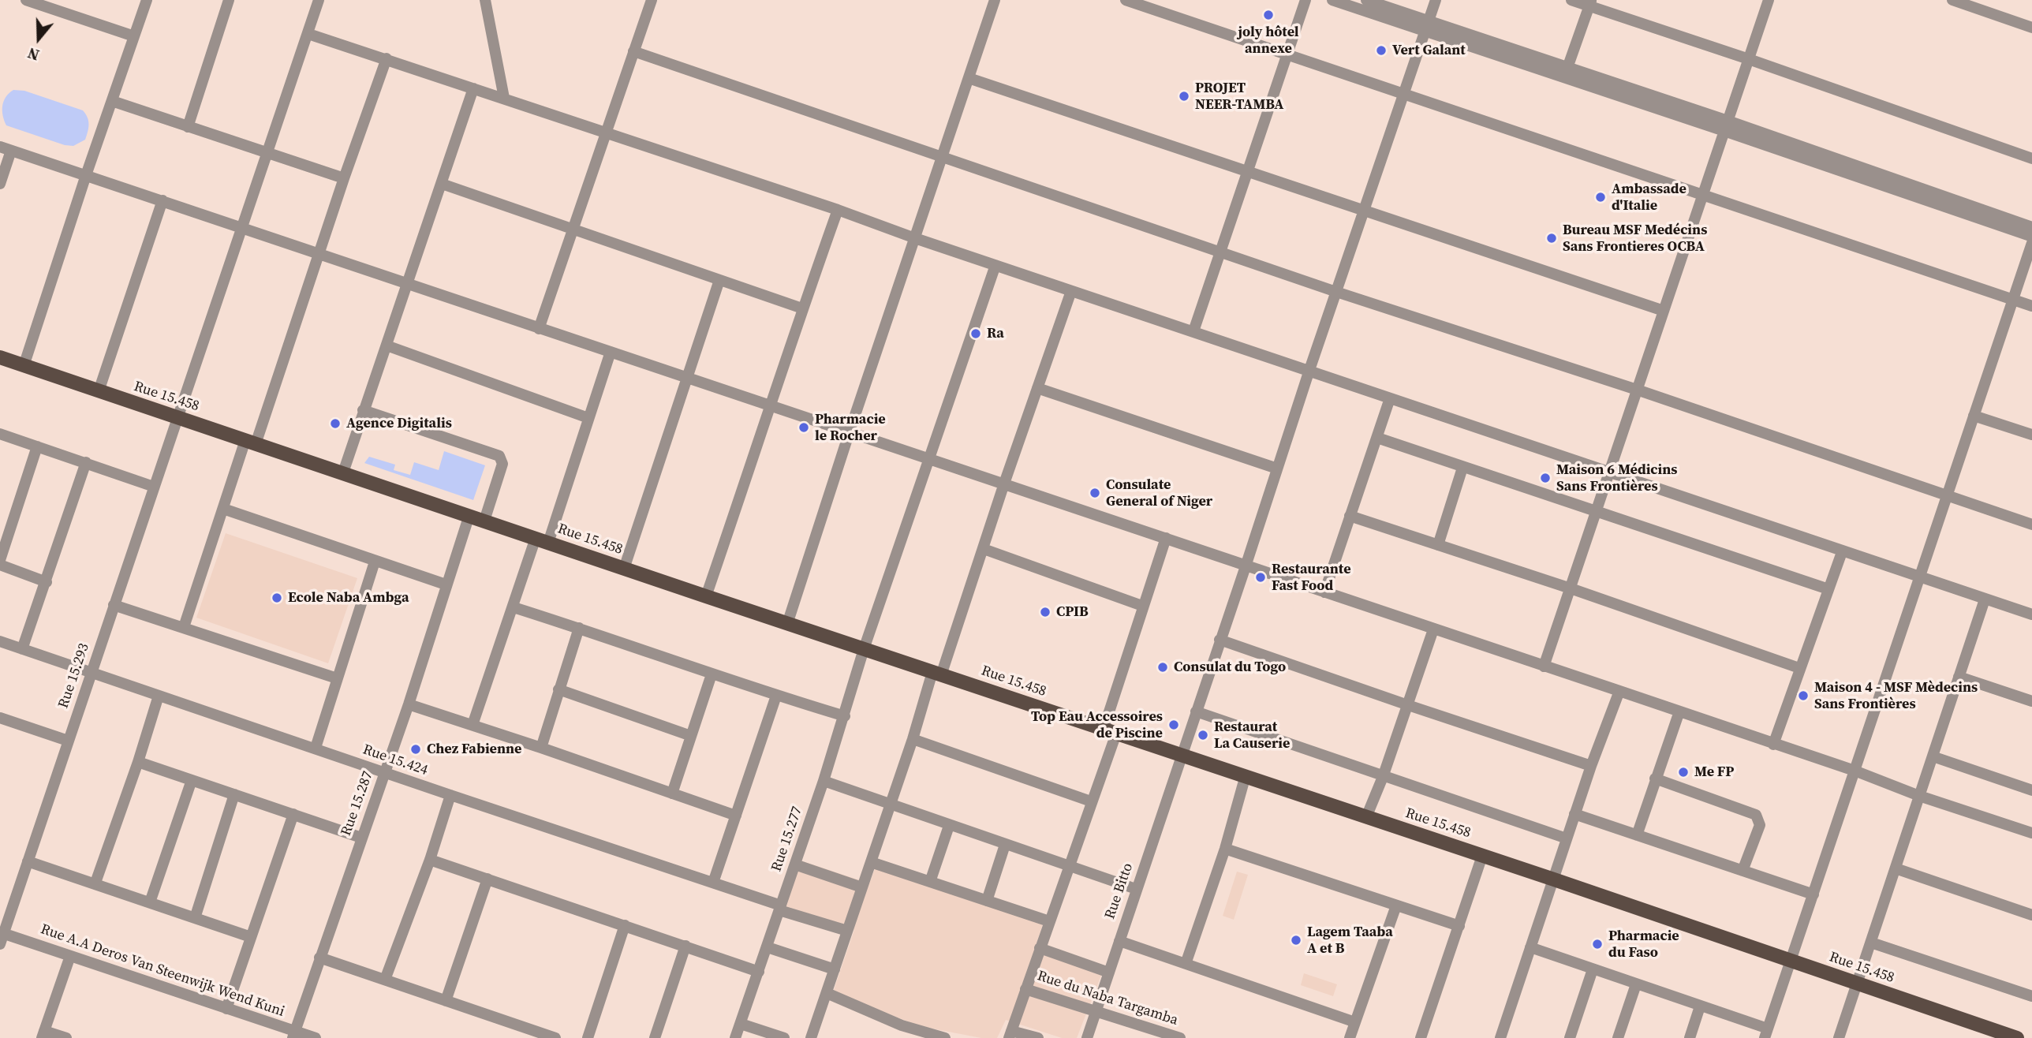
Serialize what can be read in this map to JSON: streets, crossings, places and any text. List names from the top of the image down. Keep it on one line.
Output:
{"streets":{"main road":["Rue 15.458"],"street":["Rue 15.293","Rue 15.424","Rue 15.287","Rue 15.277","Rue Bitto","Rue A.A Deros Van Steenwijk Wend Kuni","Rue du Naba Targamba"]},"crossings":[["Rue 15.458","Rue 15.293"],["Rue 15.458","Rue 15.287"],["Rue 15.458","Rue 15.277"],["Rue 15.458","Rue Bitto"],["Rue 15.293","Rue 15.424"],["Rue 15.293","Rue A.A Deros Van Steenwijk Wend Kuni"],["Rue 15.424","Rue 15.287"],["Rue 15.424","Rue 15.277"],["Rue 15.287","Rue A.A Deros Van Steenwijk Wend Kuni"],["Rue Bitto","Rue du Naba Targamba"]],"places":["joly hôtel annexe","Vert Galant","PROJET NEER-TAMBA","Ambassade d'Italie","Bureau MSF Medécins Sans Frontieres OCBA","Ra","Agence Digitalis","Pharmacie le Rocher","Maison 6 Médicins Sans Frontières","Consulate General of Niger","Restaurante Fast Food","Ecole Naba Ambga","CPIB","Consulat du Togo","Maison 4 - MSF Mèdecins Sans Frontières","Top Eau Accessoires de Piscine","Restaurat La Causerie","Chez Fabienne","Me FP","Lagem Taaba A et B","Pharmacie du Faso"],"north":"bottom"}
